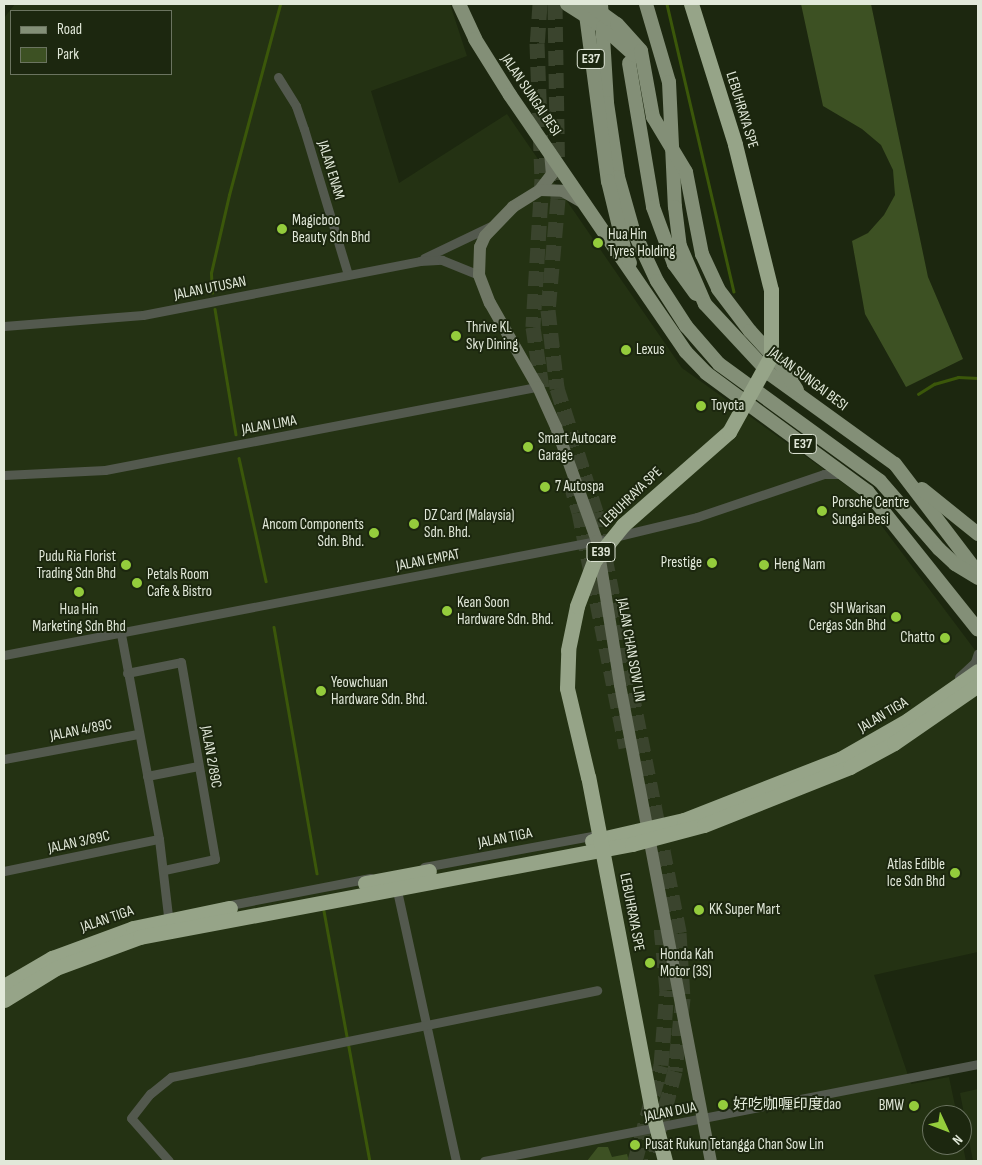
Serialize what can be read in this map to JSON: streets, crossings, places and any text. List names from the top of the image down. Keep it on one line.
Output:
{"streets":{"highway":["LEBUHRAYA SPE","E39"],"main road":["E37","JALAN SUNGAI BESI"],"street":["JALAN ENAM","JALAN UTUSAN","JALAN LIMA","JALAN EMPAT","JALAN CHAN SOW LIN","JALAN TIGA","JALAN 4/89C","JALAN 2/89C","JALAN 3/89C","JALAN DUA"]},"crossings":[["E37","JALAN SUNGAI BESI"],["E37","JALAN EMPAT"],["JALAN SUNGAI BESI","JALAN CHAN SOW LIN"],["JALAN ENAM","JALAN UTUSAN"],["JALAN UTUSAN","JALAN CHAN SOW LIN"],["JALAN LIMA","JALAN CHAN SOW LIN"],["JALAN EMPAT","JALAN CHAN SOW LIN"],["JALAN CHAN SOW LIN","JALAN TIGA"],["JALAN CHAN SOW LIN","JALAN DUA"]],"places":["Magicboo Beauty Sdn Bhd","Hua Hin Tyres Holding","Thrive KL Sky Dining","Lexus","Toyota","Smart Autocare Garage","7 Autospa","Porsche Centre Sungai Besi","DZ Card (Malaysia) Sdn. Bhd.","Ancom Components Sdn. Bhd.","Prestige","Pudu Ria Florist Trading Sdn Bhd","Heng Nam","Petals Room Cafe & Bistro","Hua Hin Marketing Sdn Bhd","Kean Soon Hardware Sdn. Bhd.","SH Warisan Cergas Sdn Bhd","Chatto","Yeowchuan Hardware Sdn. Bhd.","Atlas Edible Ice Sdn Bhd","KK Super Mart","Honda Kah Motor (3S)","好吃咖喱印度dao","BMW","Pusat Rukun Tetangga Chan Sow Lin"],"legend":["Road","Park"],"north":"bottom right"}
